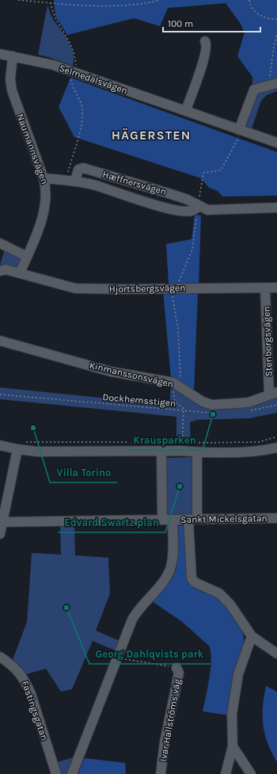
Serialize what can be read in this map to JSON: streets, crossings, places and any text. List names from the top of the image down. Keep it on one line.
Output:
{"streets":{"street":["Selmedalsvägen","Naumannsvägen","Hæffnersvägen","Hjortsbergsvägen","Stenborgsvägen","Kinmanssonsvägen","Sankt Mickelsgatan","Fastingsgatan","Ivar Hallströms väg"],"path":["Dockhemsstigen"]},"crossings":[["Selmedalsvägen","Naumannsvägen"],["Naumannsvägen","Hæffnersvägen"],["Naumannsvägen","Hjortsbergsvägen"],["Hjortsbergsvägen","Stenborgsvägen"],["Stenborgsvägen","Kinmanssonsvägen"]],"districts":["HÄGERSTEN"],"places":["Krausparken","Villa Torino","Edvard Swartz plan","Georg Dahlqvists park"],"scale_bar":"100 m"}
